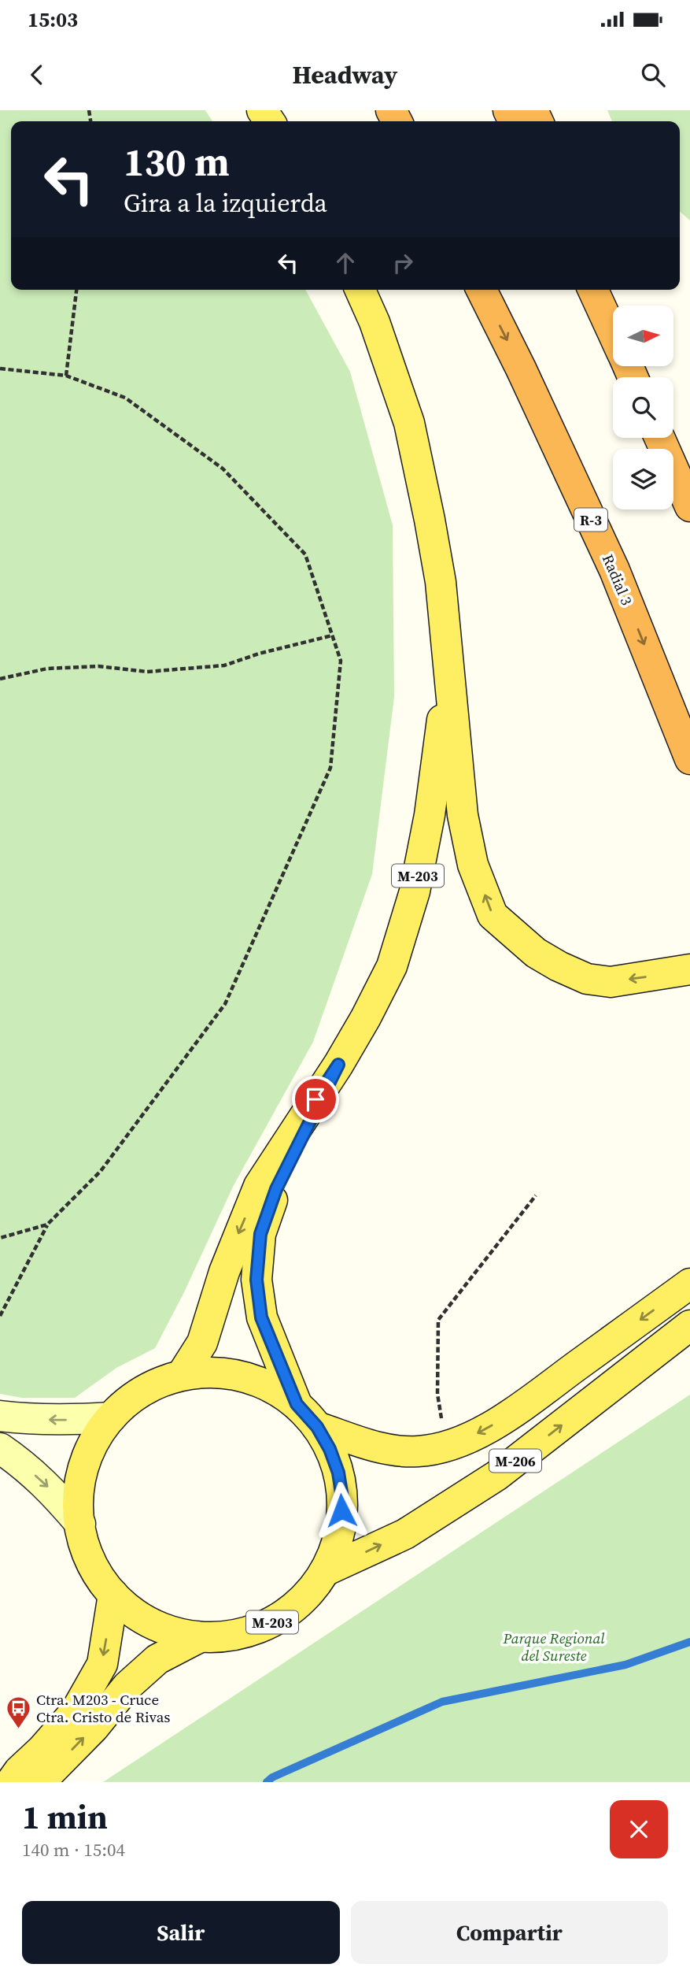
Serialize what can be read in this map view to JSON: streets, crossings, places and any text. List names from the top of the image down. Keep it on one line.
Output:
{"streets":{"highway":["R-3","Radial 3"],"main road":["M-203","M-206"]},"crossings":[["M-203","M-206"]],"parks":["Parque Regional del Sureste"],"places":{"bus stop":["Ctra. M203 - Cruce Ctra. Cristo de Rivas"]},"north":"right","page":{"status":"15:03","header":"Headway","turn":["130 m","Gira a la izquierda"],"heading":["1 min","140 m · 15:04"],"buttons":["Salir","Compartir"]}}
